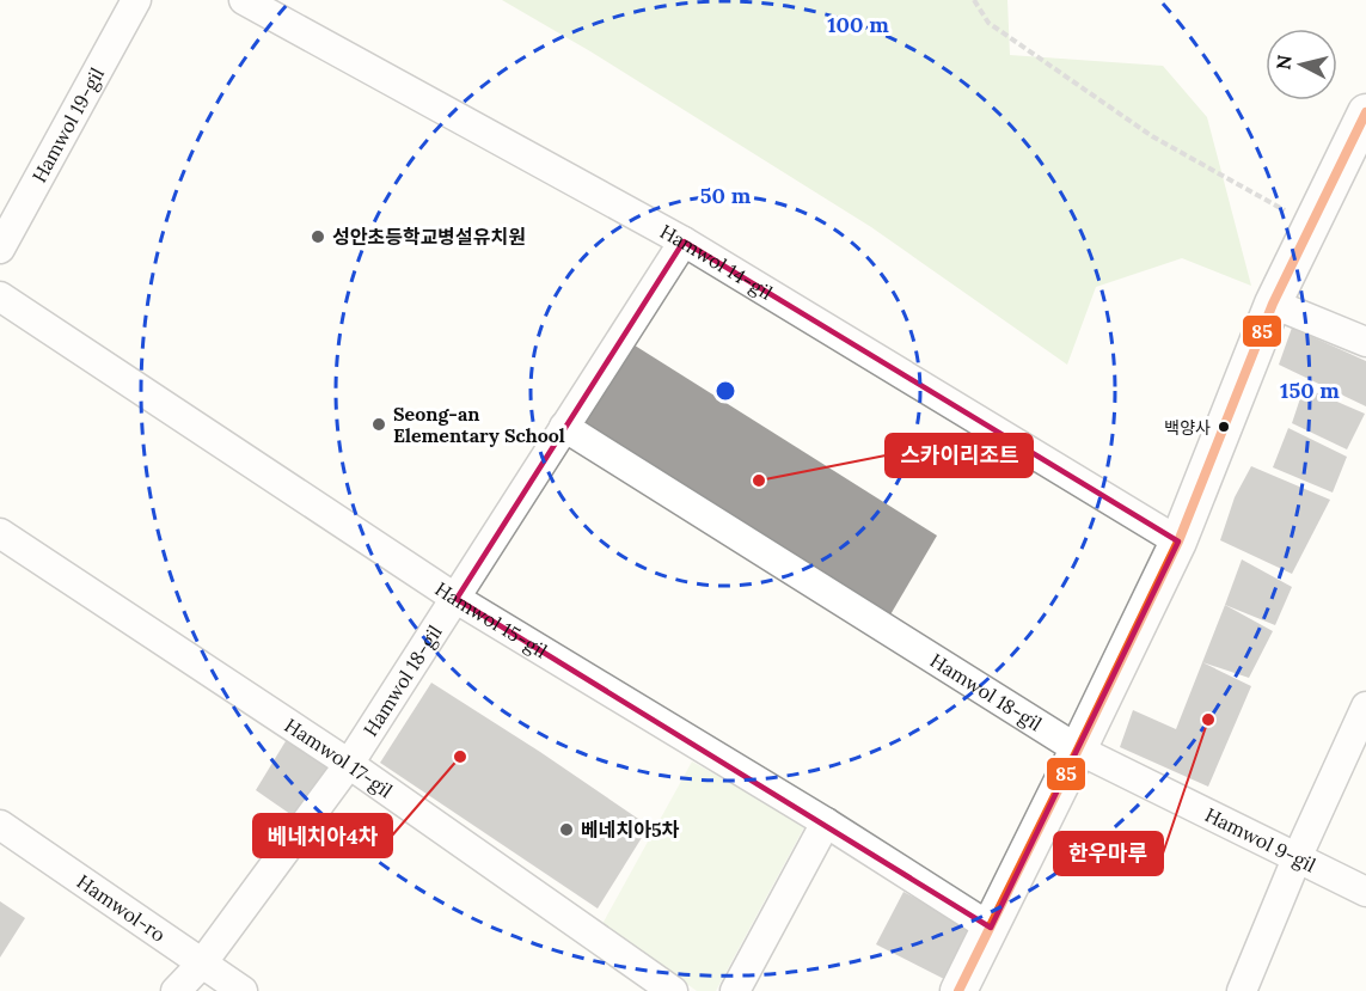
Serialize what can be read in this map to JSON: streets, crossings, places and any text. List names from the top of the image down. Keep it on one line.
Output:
{"streets":{"street":["Hamwol 19-gil","Hamwol 14-gil","Hamwol 15-gil","Hamwol 18-gil","Hamwol 17-gil","Hamwol 9-gil","Hamwol-ro"]},"crossings":[["Hamwol 14-gil","Hamwol 18-gil"],["Hamwol 15-gil","Hamwol 18-gil"],["Hamwol 18-gil","Hamwol 17-gil"],["Hamwol 18-gil","Hamwol 9-gil"],["Hamwol 18-gil","Hamwol-ro"]],"places":["성안초등학교병설유치원","Seong-an Elementary School","백양사","스카이리조트","한우마루","베네치아4차","베네치아5차"],"lines":["transit line 85"],"north":"left","rings":["100 m","50 m","150 m"]}
